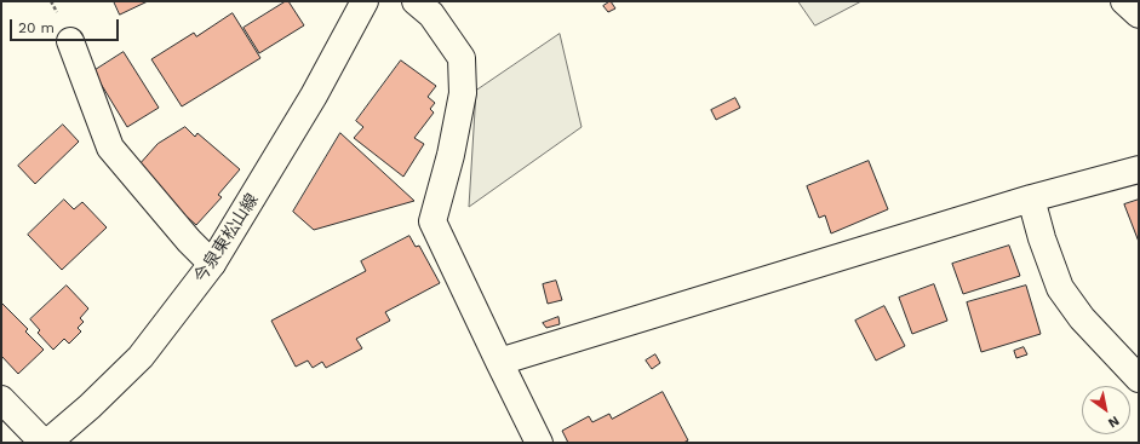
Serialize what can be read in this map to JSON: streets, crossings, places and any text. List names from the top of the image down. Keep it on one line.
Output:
{"streets":{"main road":["今泉東松山線"]},"scale_bar":"20 m","north":"bottom right"}
